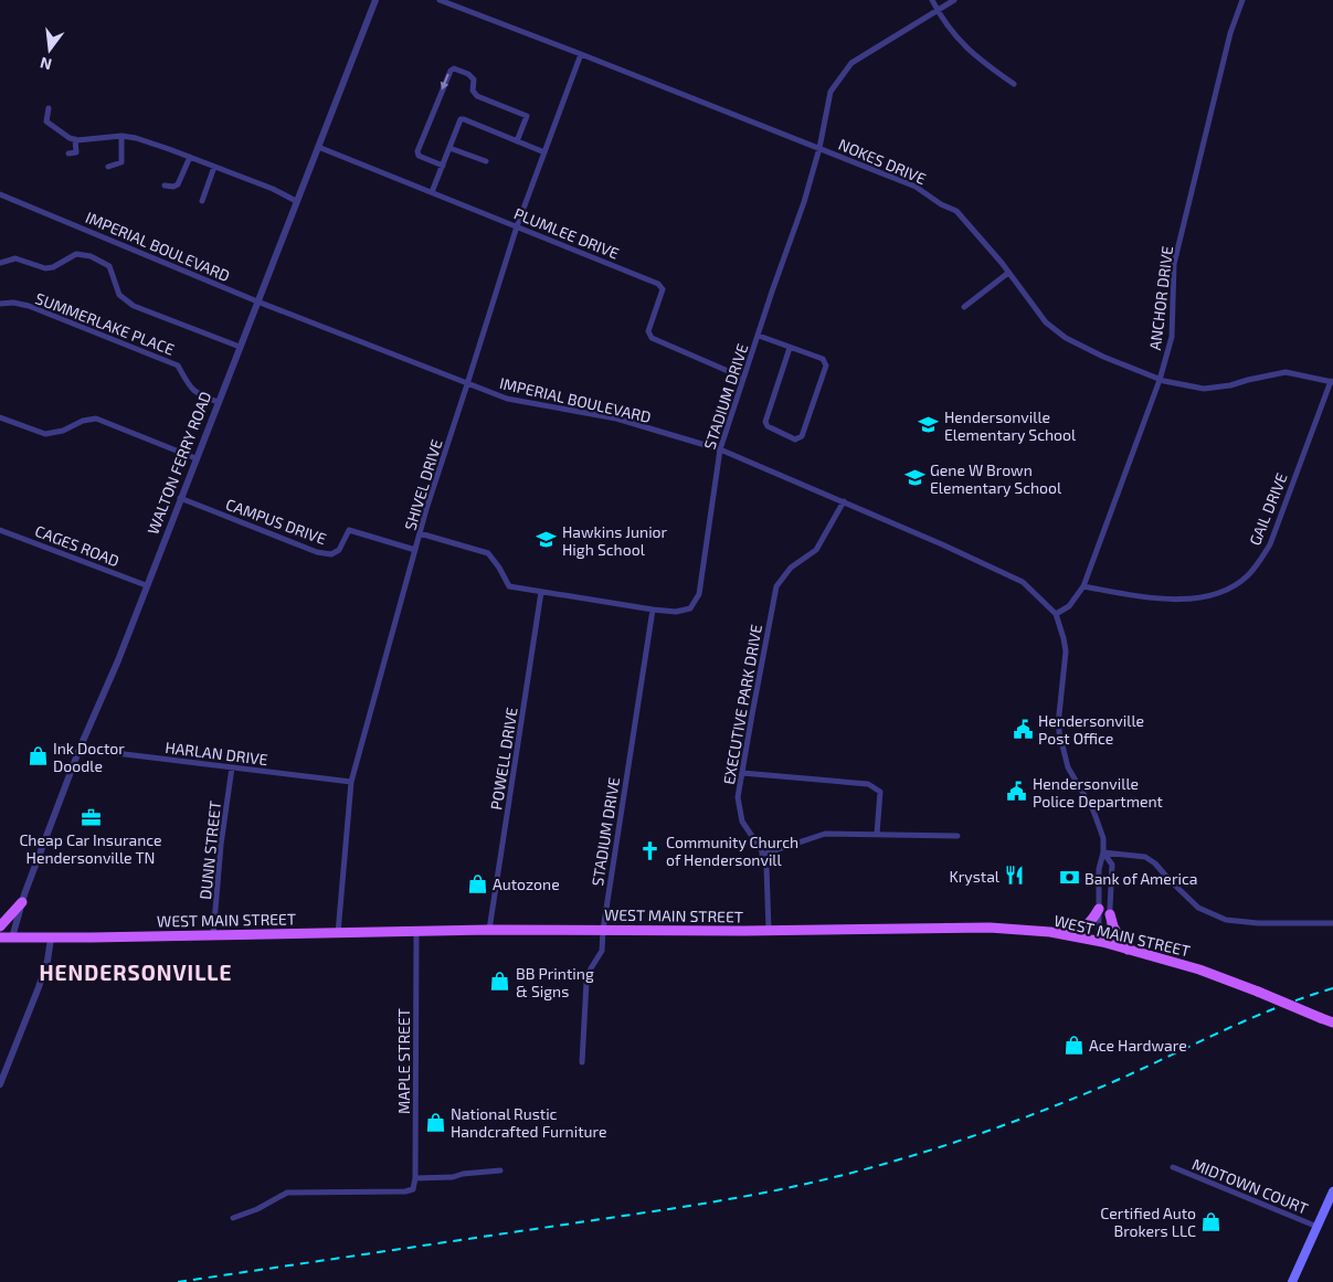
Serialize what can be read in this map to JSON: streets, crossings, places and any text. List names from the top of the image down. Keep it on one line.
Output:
{"streets":{"main road":["WEST MAIN STREET"],"street":["NOKES DRIVE","PLUMLEE DRIVE","IMPERIAL BOULEVARD","ANCHOR DRIVE","SUMMERLAKE PLACE","STADIUM DRIVE","WALTON FERRY ROAD","SHIVEL DRIVE","GAIL DRIVE","CAMPUS DRIVE","CAGES ROAD","EXECUTIVE PARK DRIVE","HARLAN DRIVE","POWELL DRIVE","DUNN STREET","MAPLE STREET","MIDTOWN COURT"]},"crossings":[["NOKES DRIVE","ANCHOR DRIVE"],["NOKES DRIVE","STADIUM DRIVE"],["NOKES DRIVE","SHIVEL DRIVE"],["NOKES DRIVE","GAIL DRIVE"],["PLUMLEE DRIVE","STADIUM DRIVE"],["PLUMLEE DRIVE","WALTON FERRY ROAD"],["PLUMLEE DRIVE","SHIVEL DRIVE"],["IMPERIAL BOULEVARD","ANCHOR DRIVE"],["IMPERIAL BOULEVARD","STADIUM DRIVE"],["IMPERIAL BOULEVARD","WALTON FERRY ROAD"],["IMPERIAL BOULEVARD","SHIVEL DRIVE"],["IMPERIAL BOULEVARD","EXECUTIVE PARK DRIVE"],["ANCHOR DRIVE","GAIL DRIVE"],["SUMMERLAKE PLACE","WALTON FERRY ROAD"],["STADIUM DRIVE","WEST MAIN STREET"],["WALTON FERRY ROAD","CAMPUS DRIVE"],["WALTON FERRY ROAD","CAGES ROAD"],["WALTON FERRY ROAD","HARLAN DRIVE"],["WALTON FERRY ROAD","WEST MAIN STREET"],["SHIVEL DRIVE","CAMPUS DRIVE"],["SHIVEL DRIVE","HARLAN DRIVE"],["SHIVEL DRIVE","WEST MAIN STREET"],["EXECUTIVE PARK DRIVE","WEST MAIN STREET"],["HARLAN DRIVE","DUNN STREET"],["POWELL DRIVE","WEST MAIN STREET"],["DUNN STREET","WEST MAIN STREET"],["WEST MAIN STREET","MAPLE STREET"]],"districts":["HENDERSONVILLE"],"places":{"school or university":["Hendersonville Elementary School","Gene W Brown Elementary School","Hawkins Junior High School"],"public building":["Hendersonville Post Office","Hendersonville Police Department"],"shop":["Ink Doctor Doodle","Autozone","BB Printing & Signs","Ace Hardware","National Rustic Handcrafted Furniture","Certified Auto Brokers LLC"],"office":["Cheap Car Insurance Hendersonville TN"],"church":["Community Church of Hendersonvill"],"restaurant":["Krystal"],"bank":["Bank of America"]},"north":"bottom"}
